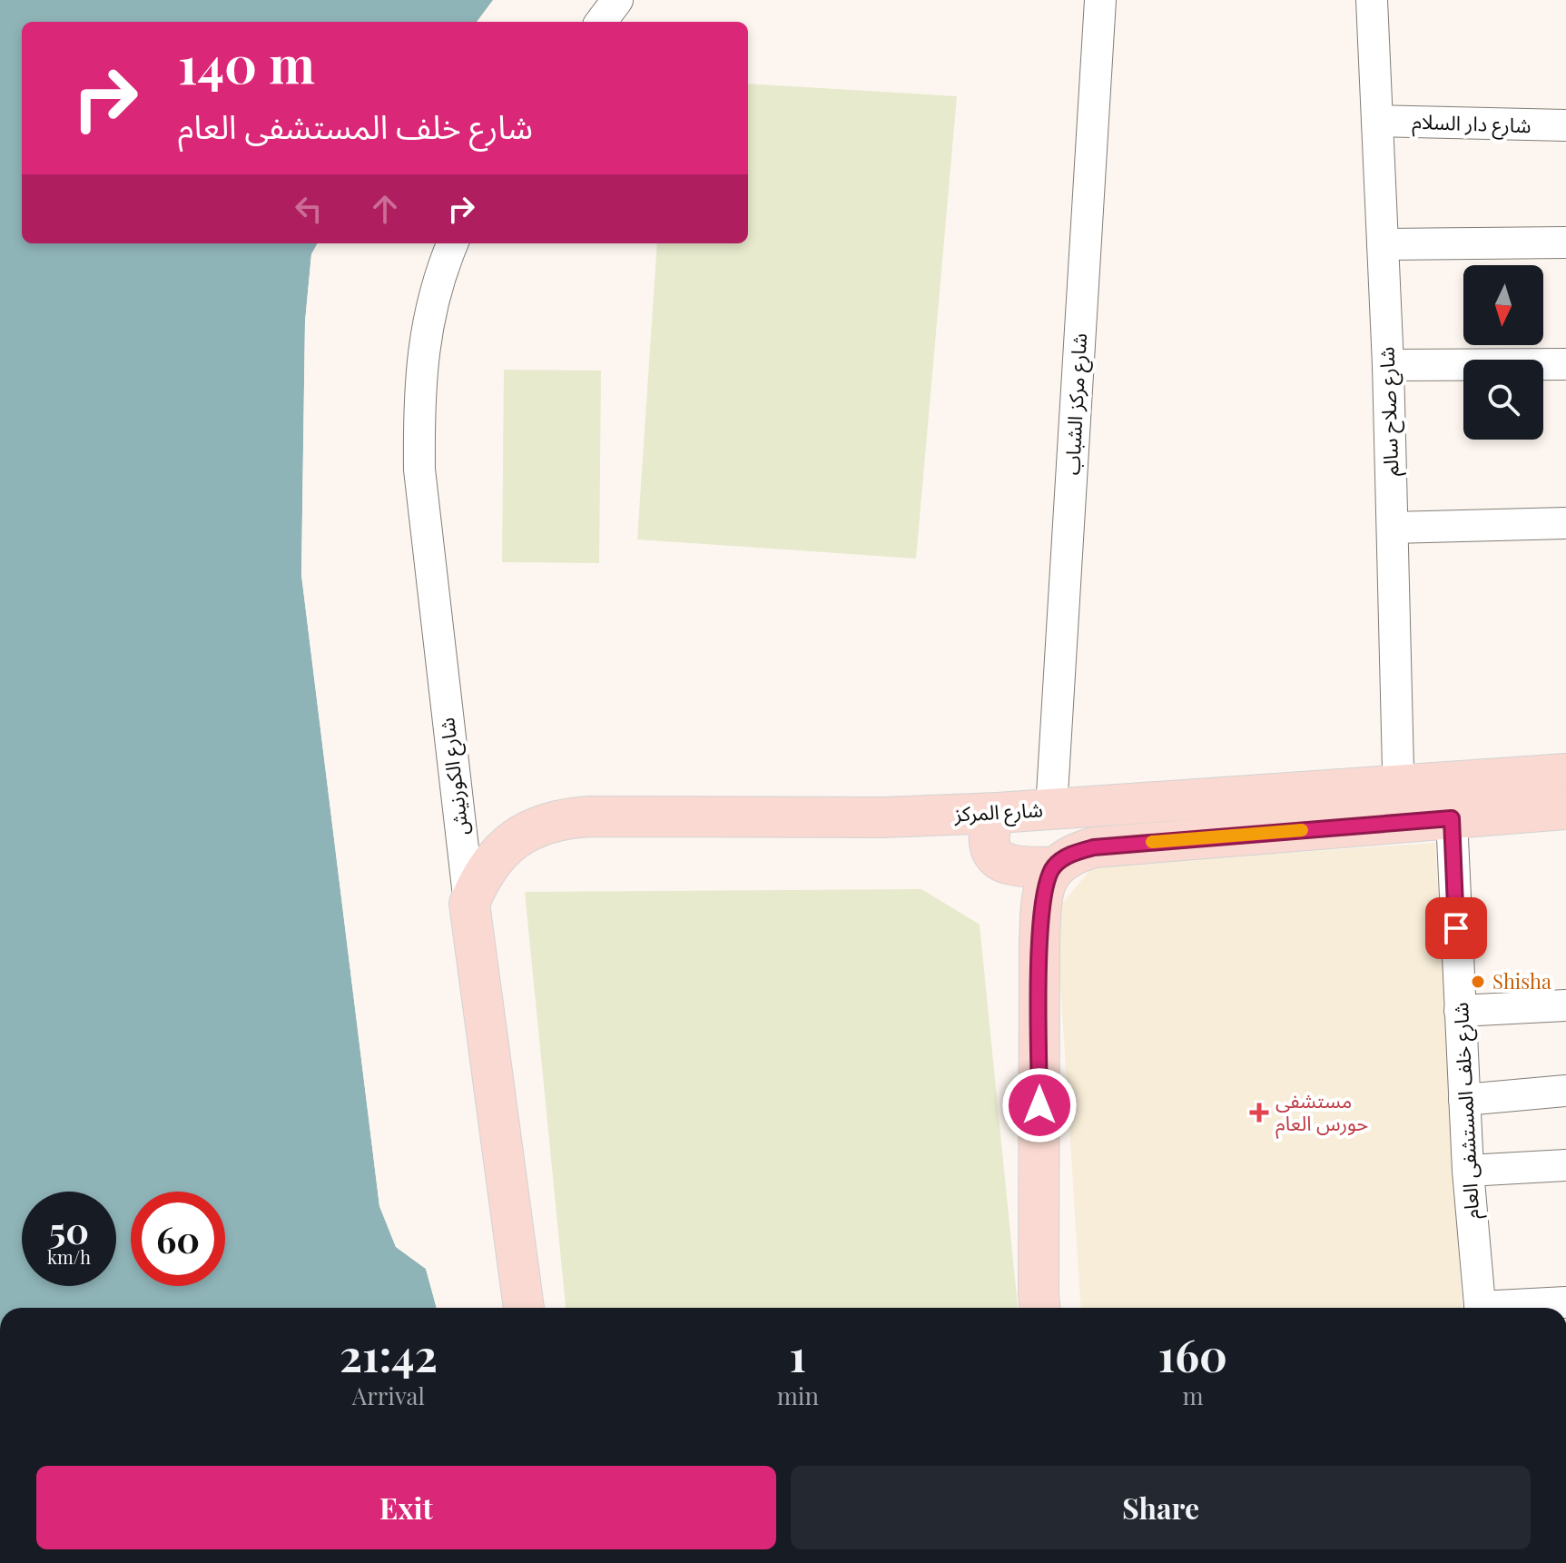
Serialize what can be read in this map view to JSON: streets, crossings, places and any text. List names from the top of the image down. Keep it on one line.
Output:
{"streets":{"main road":["شارع الكورنيش","شارع المركز"],"street":["شارع دار السلام","شارع مركز الشباب","شارع صلاح سالم","شارع خلف المستشفى العام"]},"crossings":[["شارع دار السلام","شارع صلاح سالم"],["شارع مركز الشباب","شارع المركز"],["شارع صلاح سالم","شارع المركز"],["شارع الكورنيش","شارع المركز"],["شارع المركز","شارع خلف المستشفى العام"]],"places":{"other":["Shisha"],"health":["مستشفى حورس العام"]},"north":"bottom","page":{"turn":["140 m","شارع خلف المستشفى العام"],"speed":"50 km/h","limit":"60","eta":["21:42","Arrival","1","min","160","m"],"buttons":["Exit","Share"]}}
